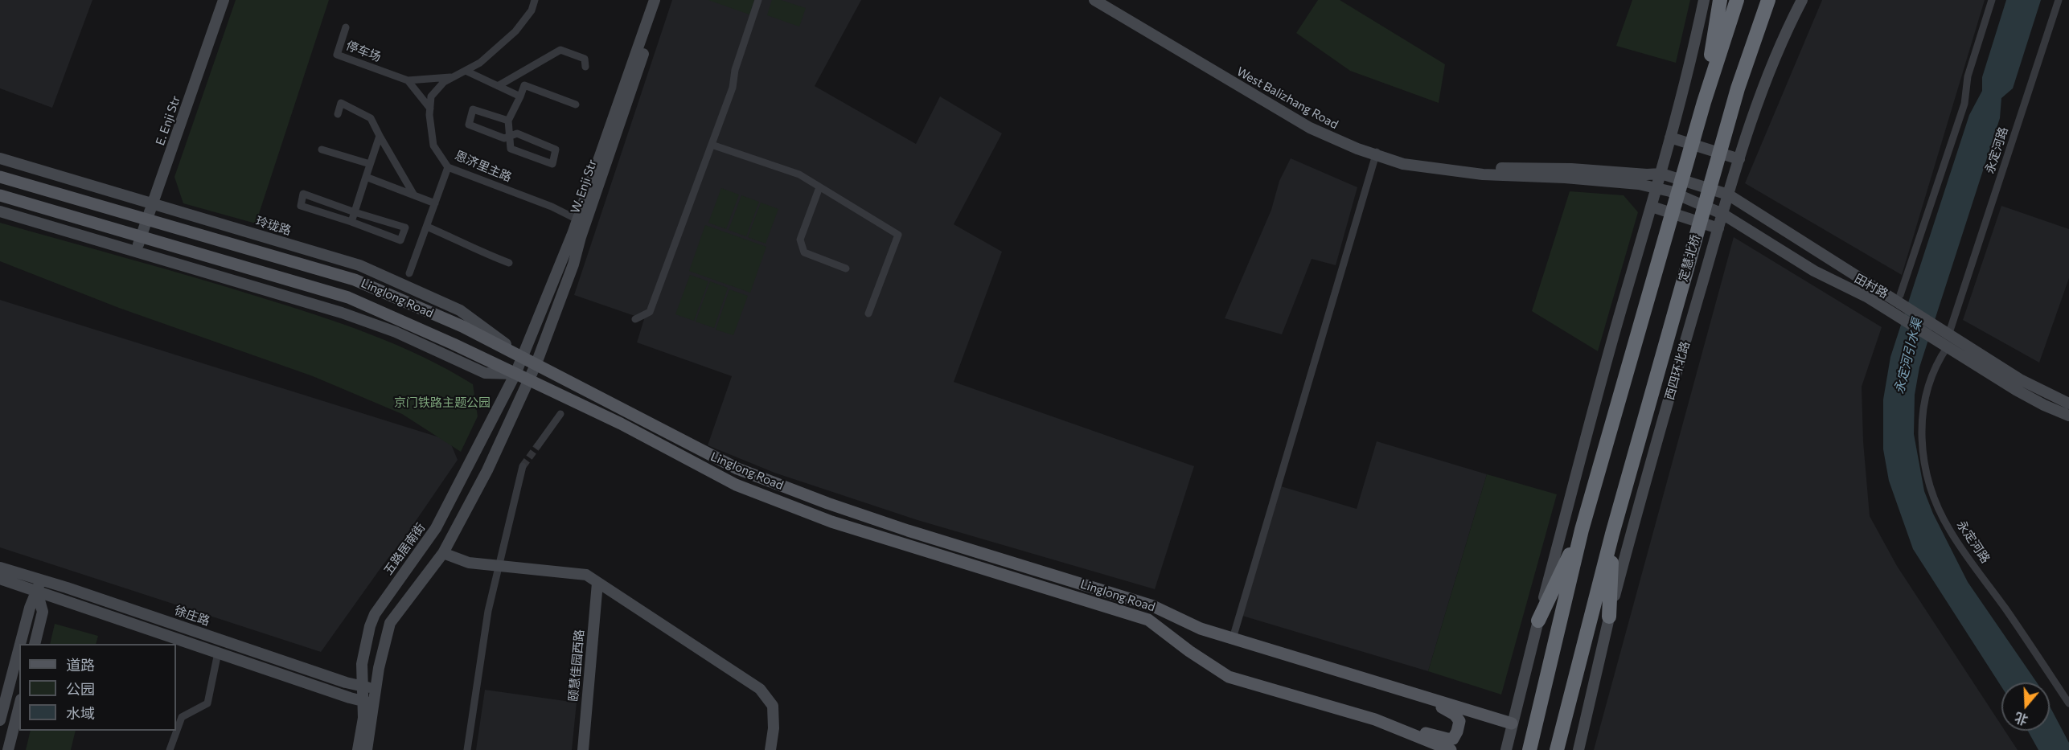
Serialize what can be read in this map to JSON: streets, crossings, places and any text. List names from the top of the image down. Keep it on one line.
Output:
{"streets":{"highway":["定慧北桥"],"main road":["Linglong Road"],"street":["停车场","West Balizhang Road","E. Enji Str","永定河路","恩济里主路","W. Enji Str","玲珑路","田村路","西四环北路","五路居南街","徐庄路","颐慧佳园西路"]},"crossings":[["West Balizhang Road","田村路"],["E. Enji Str","玲珑路"],["E. Enji Str","Linglong Road"],["永定河路","田村路"],["恩济里主路","W. Enji Str"],["W. Enji Str","玲珑路"],["W. Enji Str","Linglong Road"],["W. Enji Str","五路居南街"],["玲珑路","Linglong Road"],["田村路","西四环北路"],["Linglong Road","五路居南街"],["五路居南街","徐庄路"]],"water":["永定河引水渠"],"parks":["京门铁路主题公园"],"legend":["道路","公园","水域"],"north":"bottom"}
